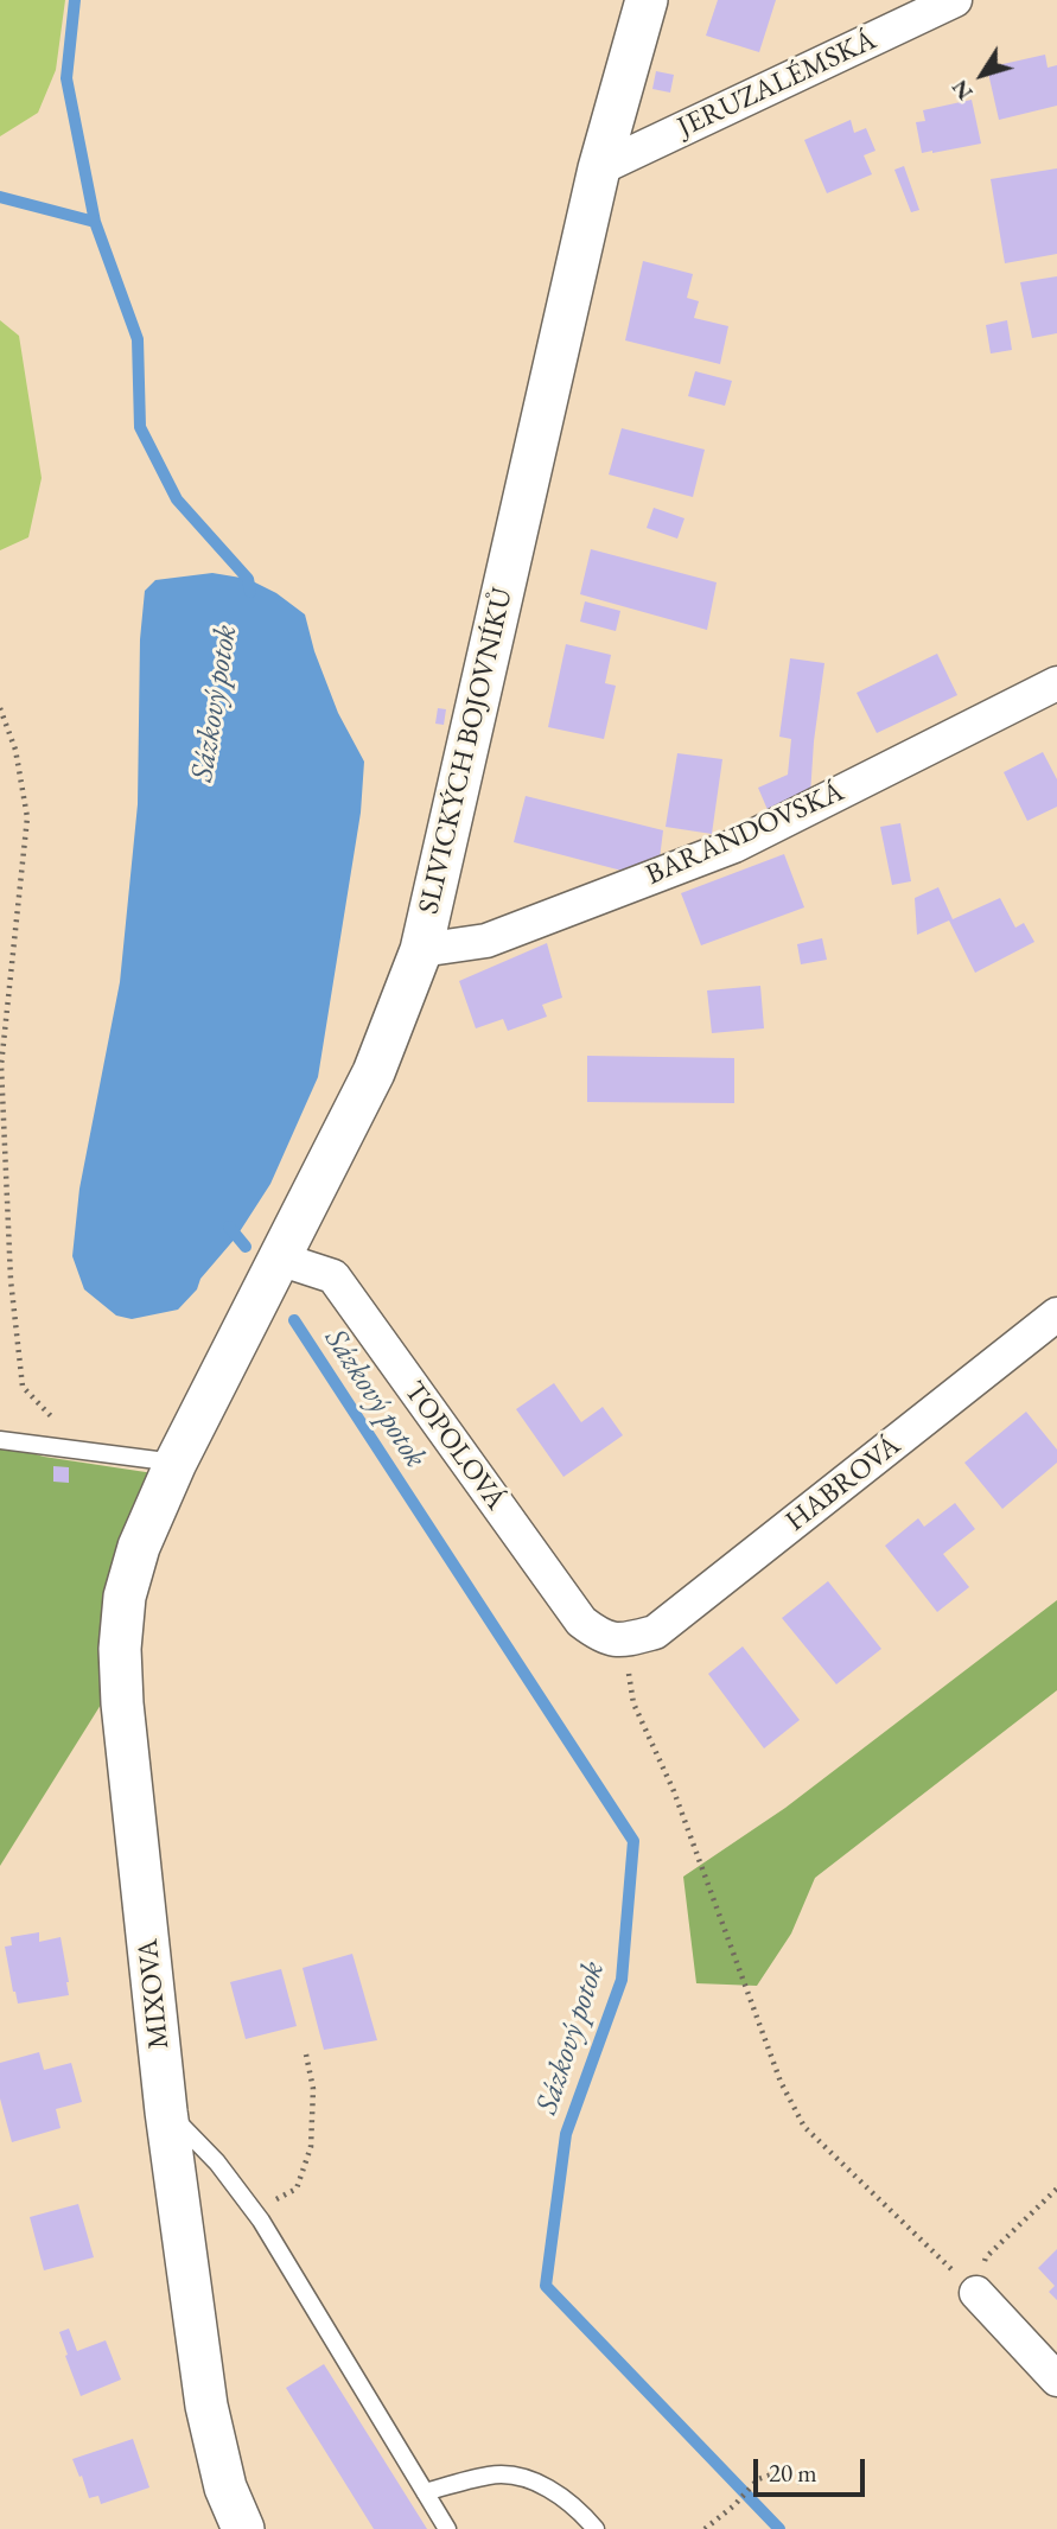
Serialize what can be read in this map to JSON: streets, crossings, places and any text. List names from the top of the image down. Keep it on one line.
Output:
{"streets":{"street":["JERUZALÉMSKÁ","SLIVICKÝCH BOJOVNÍKŮ","BARANDOVSKÁ","TOPOLOVÁ","HABROVÁ","MIXOVA"]},"crossings":[["JERUZALÉMSKÁ","SLIVICKÝCH BOJOVNÍKŮ"],["SLIVICKÝCH BOJOVNÍKŮ","BARANDOVSKÁ"],["SLIVICKÝCH BOJOVNÍKŮ","TOPOLOVÁ"],["SLIVICKÝCH BOJOVNÍKŮ","MIXOVA"],["TOPOLOVÁ","HABROVÁ"]],"water":["Sázkový potok"],"scale_bar":"20 m","north":"bottom left"}
